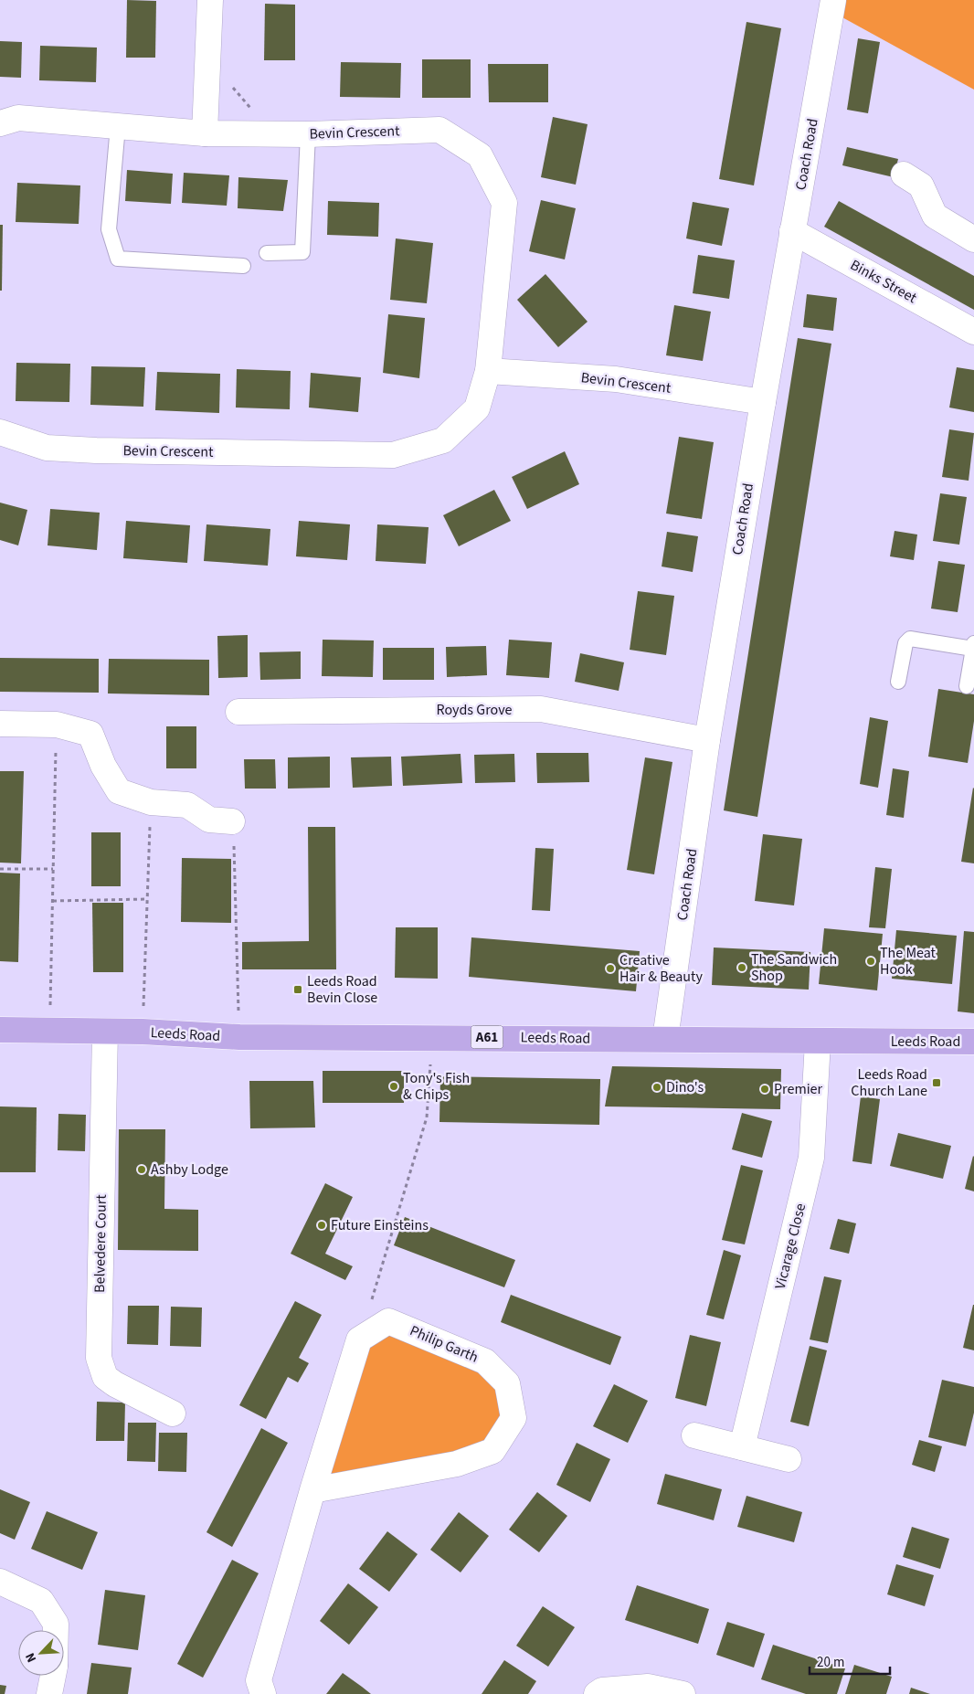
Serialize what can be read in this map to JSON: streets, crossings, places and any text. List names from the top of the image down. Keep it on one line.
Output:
{"streets":{"main road":["Leeds Road","A61"],"street":["Bevin Crescent","Coach Road","Binks Street","Royds Grove","Belvedere Court","Vicarage Close","Philip Garth"]},"crossings":[["Bevin Crescent","Coach Road"],["Coach Road","Binks Street"],["Coach Road","Royds Grove"],["Coach Road","Leeds Road"],["Leeds Road","Belvedere Court"],["Leeds Road","Vicarage Close"]],"places":{"other":["The Meat Hook","The Sandwich Shop","Creative Hair & Beauty","Tony's Fish & Chips","Dino's","Premier","Ashby Lodge","Future Einsteins"],"transit":["Leeds Road Bevin Close","Leeds Road Church Lane"]},"scale_bar":"20 m","north":"bottom left"}
